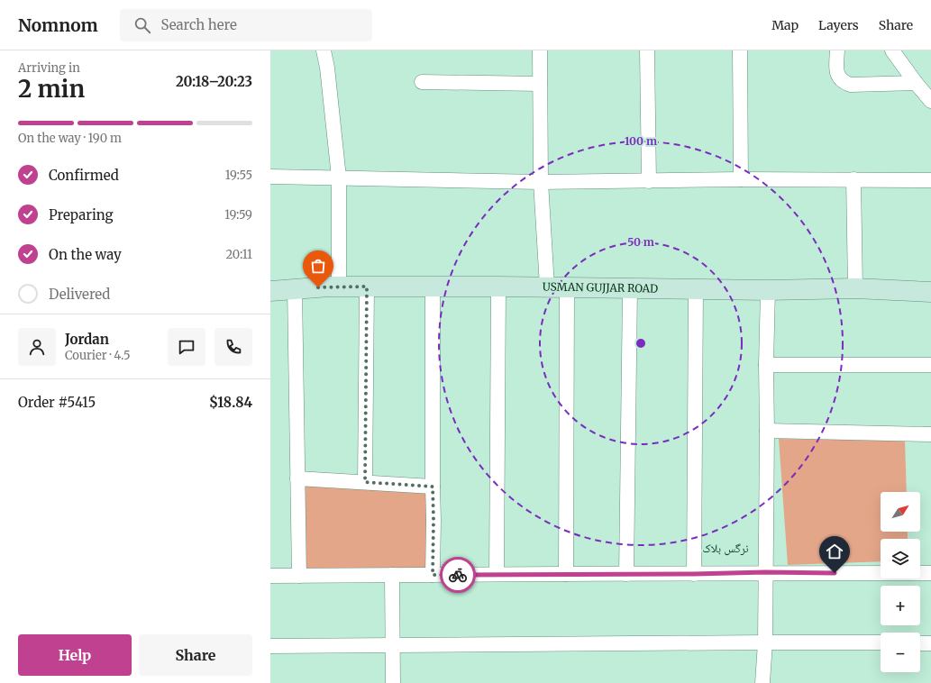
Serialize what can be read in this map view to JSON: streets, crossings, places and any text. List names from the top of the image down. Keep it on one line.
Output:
{"streets":{"street":["USMAN GUJJAR ROAD"]},"districts":["نرگس بلاک"],"north":"top right","page":{"header":"Nomnom","search":"Search here","nav":["Map","Layers","Share"],"heading":["2 min","Arriving in","20:18–20:23"],"panel":["Jordan","Courier · 4.5","Order #5415","$18.84"],"bar":"On the way · 190 m","list":[["Confirmed","19:55"],["Preparing","19:59"],["On the way","20:11"],"Delivered"],"map_buttons":["+","−"],"buttons":["Help","Share"]},"rings":["100 m","50 m"]}
